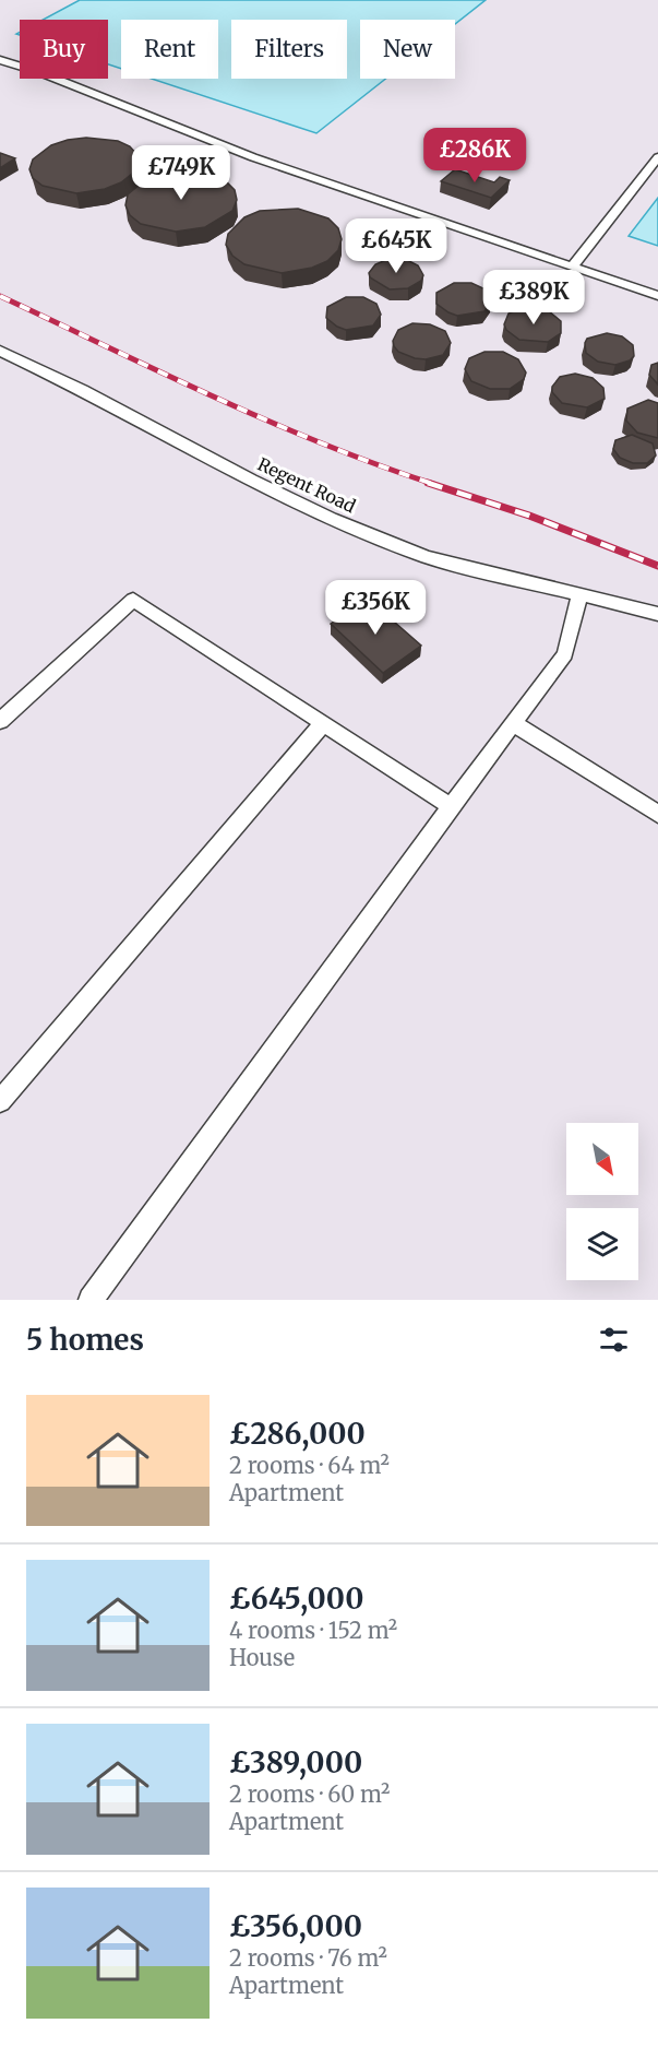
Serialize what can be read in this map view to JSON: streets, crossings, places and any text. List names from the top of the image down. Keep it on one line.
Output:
{"streets":{"lane":["Regent Road"]},"north":"bottom right","page":{"chip":["Buy","Rent","Filters","New"],"price":["£286K","£749K","£645K","£389K","£356K"],"heading":"5 homes","list":[{"name":"£286,000","note":"2 rooms · 64 m² · Apartment"},{"name":"£645,000","note":"4 rooms · 152 m² · House"},{"name":"£389,000","note":"2 rooms · 60 m² · Apartment"},{"name":"£356,000","note":"2 rooms · 76 m² · Apartment"}]}}
